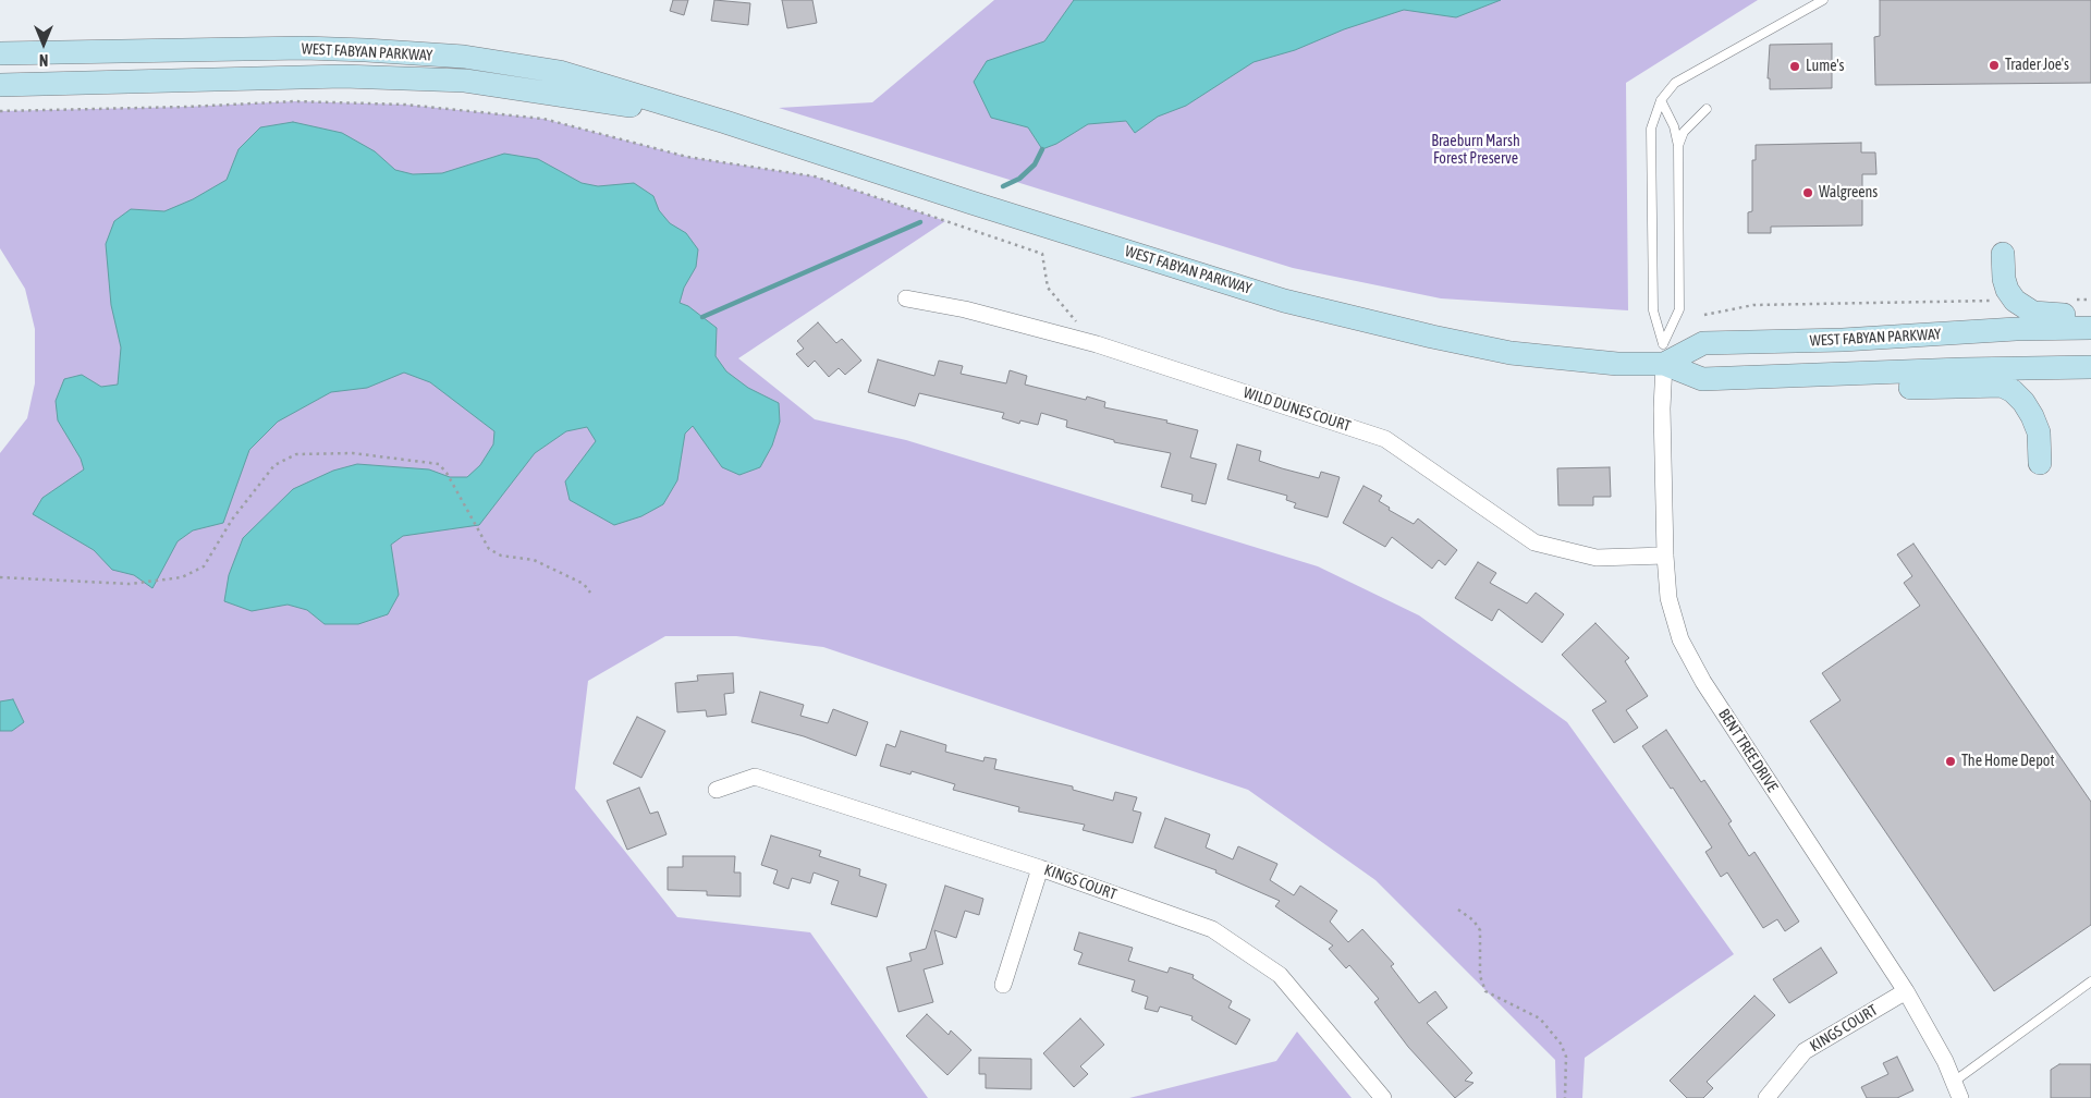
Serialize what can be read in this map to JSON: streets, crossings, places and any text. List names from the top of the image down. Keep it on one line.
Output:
{"streets":{"main road":["WEST FABYAN PARKWAY"],"street":["WILD DUNES COURT","BENT TREE DRIVE","KINGS COURT"]},"crossings":[["WEST FABYAN PARKWAY","BENT TREE DRIVE"],["WILD DUNES COURT","BENT TREE DRIVE"],["BENT TREE DRIVE","KINGS COURT"]],"parks":["Braeburn Marsh Forest Preserve"],"places":["Trader Joe's","Lume's","Walgreens","The Home Depot"],"north":"bottom"}
